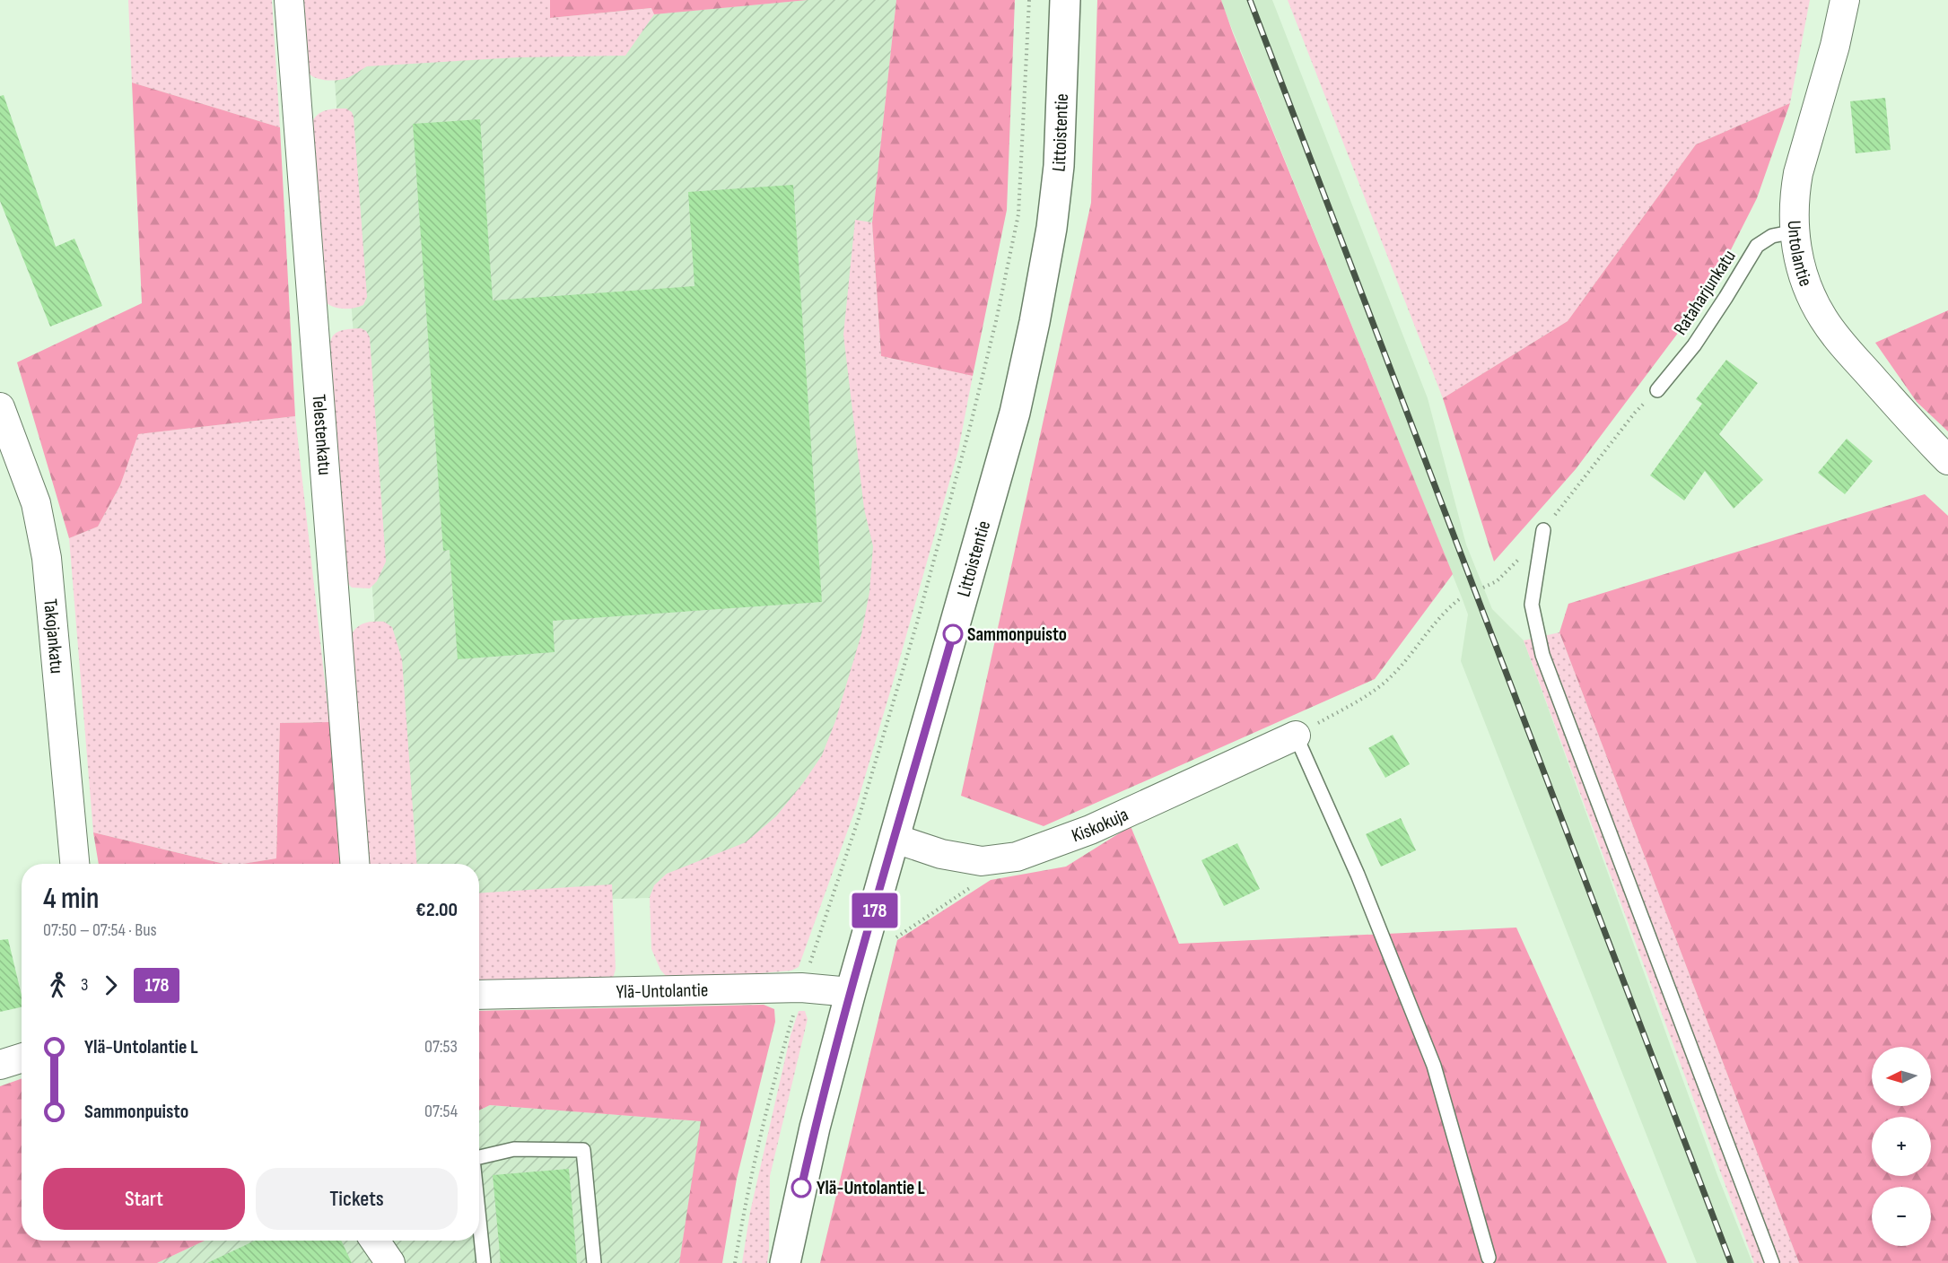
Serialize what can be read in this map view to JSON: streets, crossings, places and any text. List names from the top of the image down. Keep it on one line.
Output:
{"streets":{"street":["Littoistentie","Untolantie","Telestenkatu","Takojankatu","Kiskokuja","Ylä-Untolantie"],"lane":["Rataharjunkatu"]},"crossings":[["Littoistentie","Kiskokuja"],["Littoistentie","Ylä-Untolantie"],["Untolantie","Rataharjunkatu"]],"places":["Sammonpuisto","Ylä-Untolantie L"],"lines":["bus line 178"],"north":"left","page":{"on_map":"178","heading":["4 min","07:50 – 07:54 · Bus","€2.00"],"legs":["3","178"],"list":[{"name":"Ylä-Untolantie L","value":"07:53"},{"name":"Sammonpuisto","value":"07:54"}],"map_buttons":["+","−"],"buttons":["Start","Tickets"]}}
